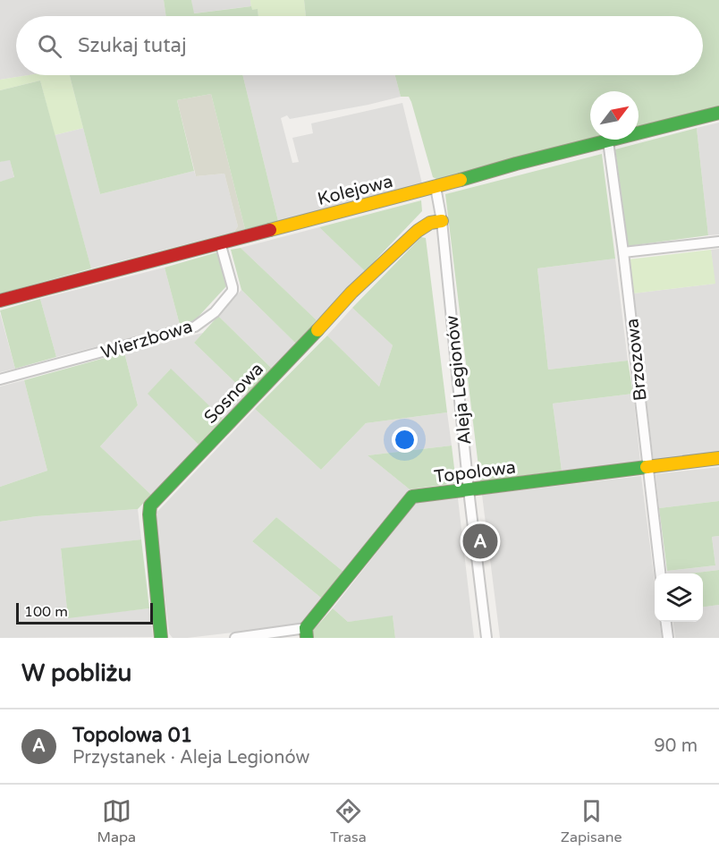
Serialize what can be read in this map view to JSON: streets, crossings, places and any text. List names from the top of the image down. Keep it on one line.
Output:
{"streets":{"street":["Kolejowa","Wierzbowa","Brzozowa","Aleja Legionów","Sosnowa","Topolowa"]},"crossings":[["Kolejowa","Wierzbowa"],["Kolejowa","Brzozowa"],["Kolejowa","Aleja Legionów"],["Brzozowa","Topolowa"],["Aleja Legionów","Sosnowa"],["Aleja Legionów","Topolowa"]],"scale_bar":"100 m","north":"top right","page":{"search":"Szukaj tutaj","pins":"A","scale":"100 m","heading":"W pobliżu","list":[{"mark":"A","name":"Topolowa 01","note":"Przystanek · Aleja Legionów","value":"90 m"}],"nav":["Mapa","Trasa","Zapisane"]}}
